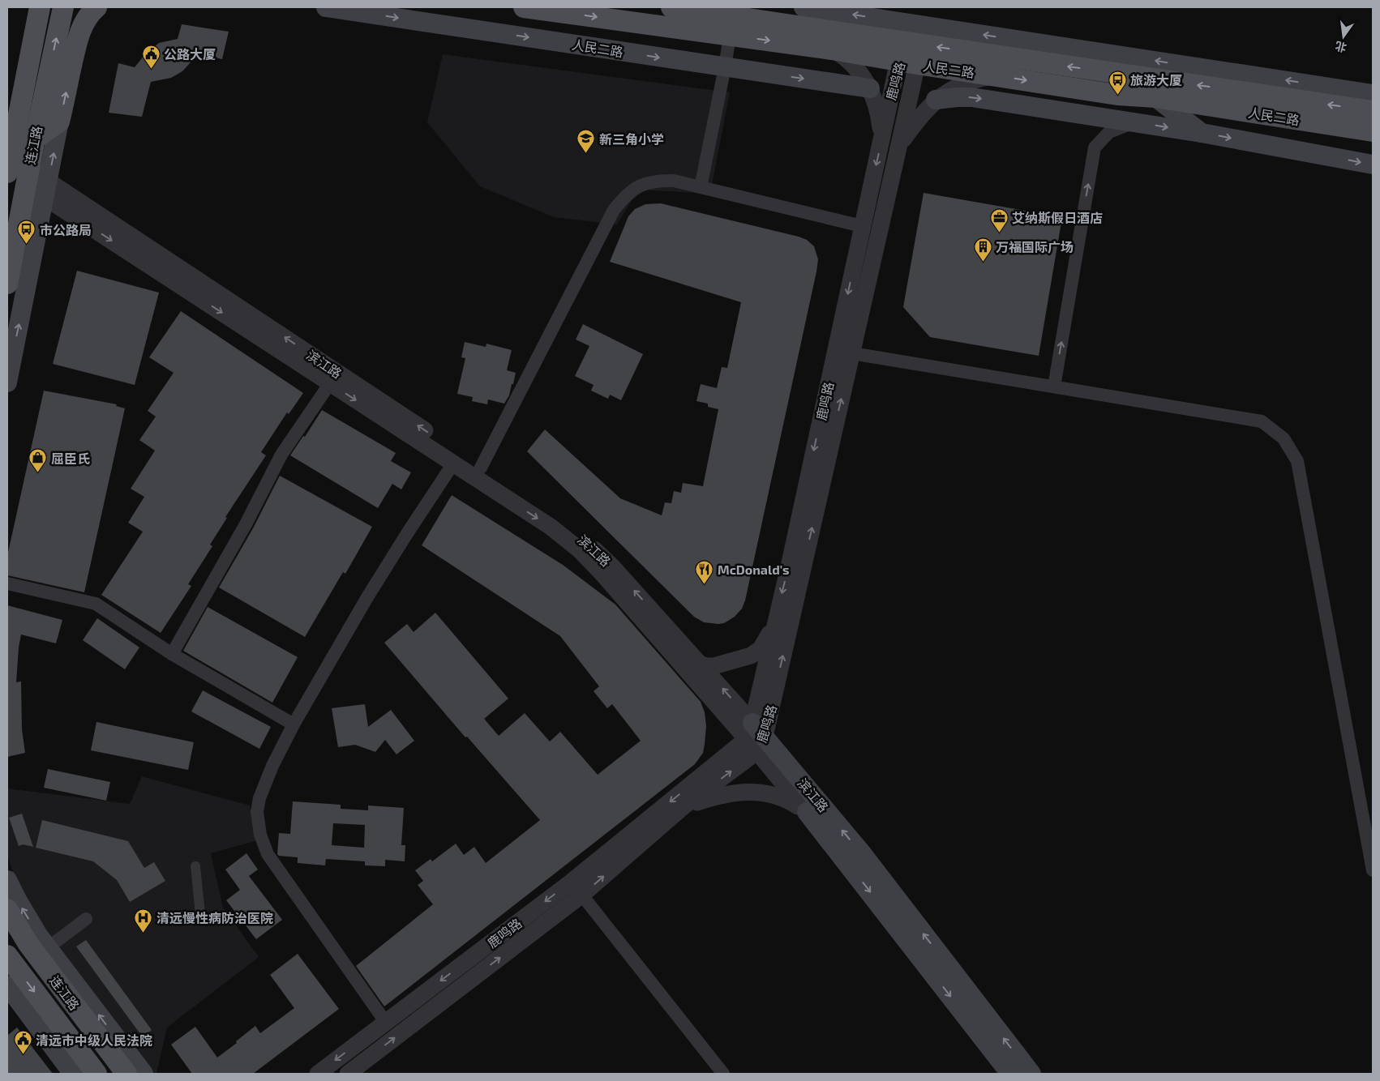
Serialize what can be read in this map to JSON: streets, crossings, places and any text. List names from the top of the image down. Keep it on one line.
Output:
{"streets":{"main road":["人民二路","连江路","滨江路"],"street":["鹿鸣路"]},"crossings":[["人民二路","鹿鸣路"],["鹿鸣路","滨江路"],["连江路","滨江路"]],"places":{"public building":["公路大厦","清远市中级人民法院"],"bus stop":["旅游大厦","市公路局"],"school or university":["新三角小学"],"office":["艾纳斯假日酒店"],"building":["万福国际广场"],"shop":["屈臣氏"],"restaurant":["McDonald's"],"hospital":["清远慢性病防治医院"]},"north":"bottom"}
